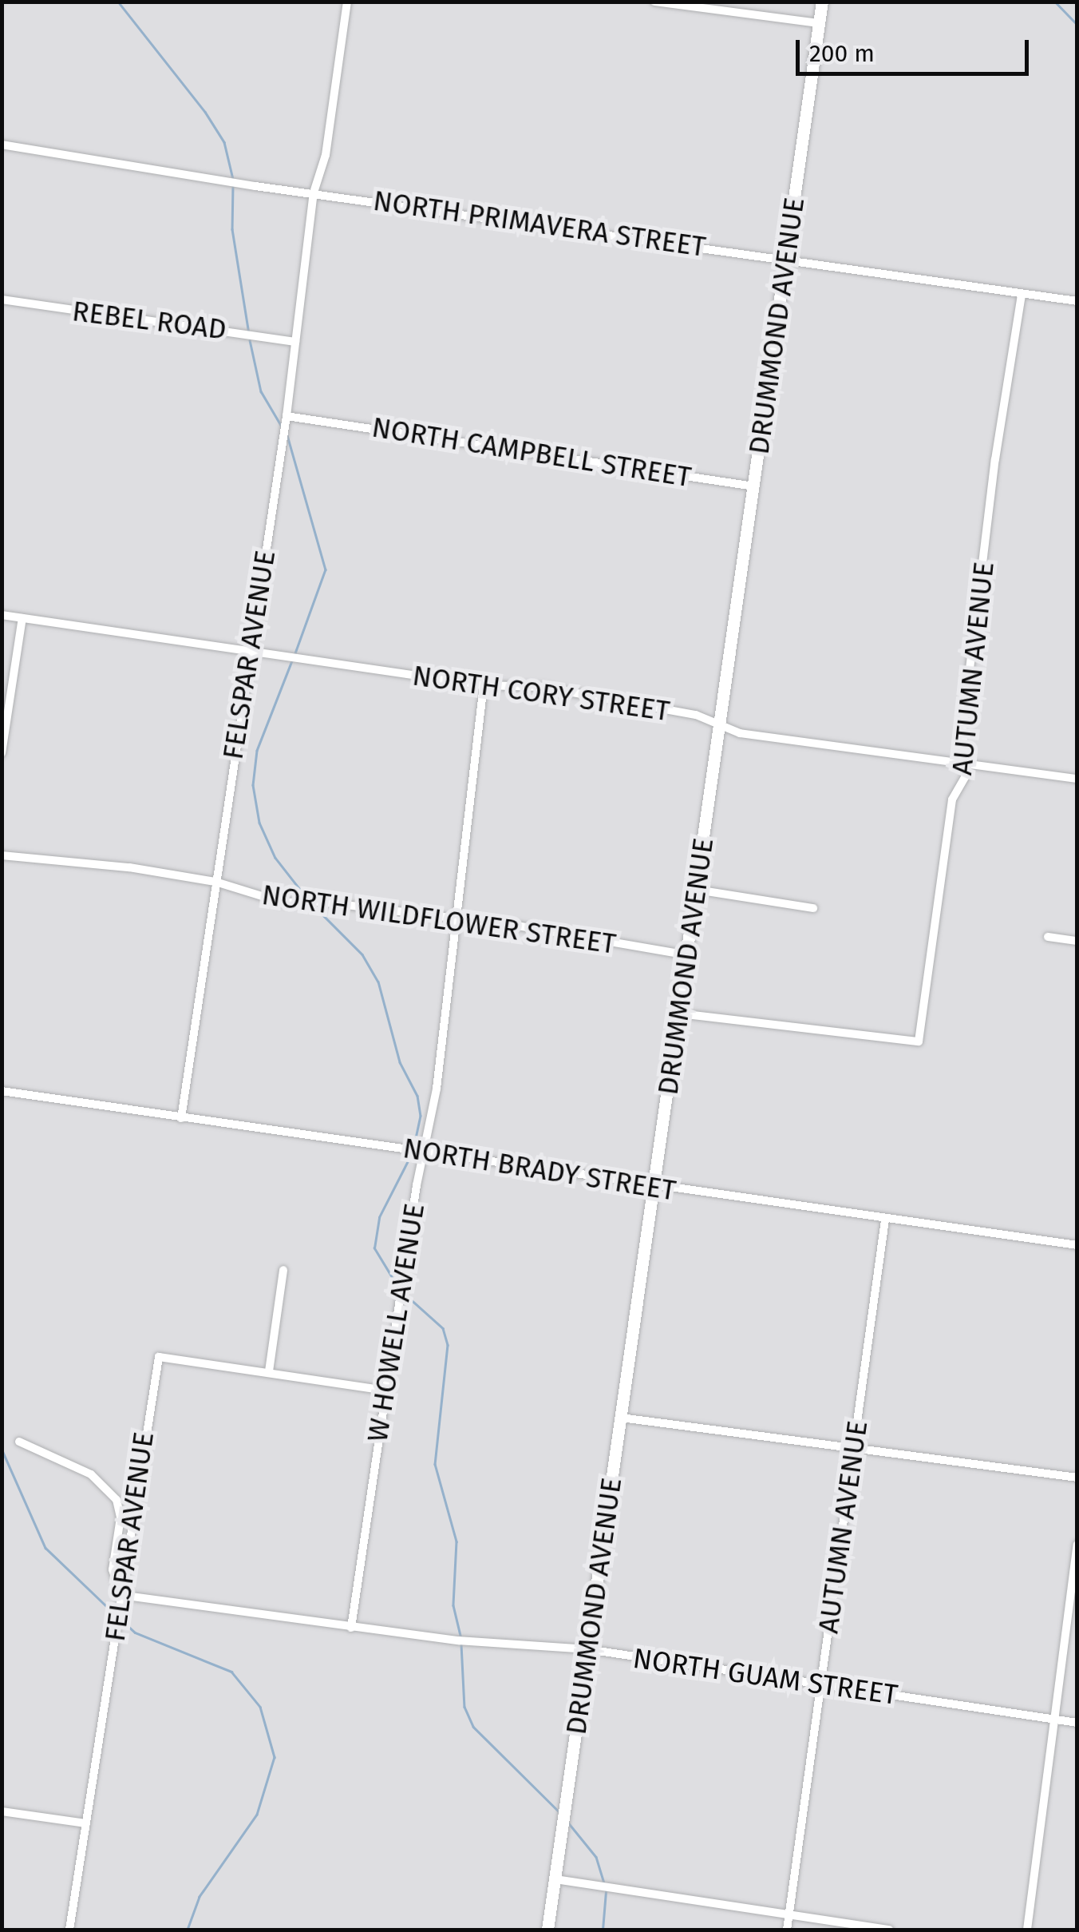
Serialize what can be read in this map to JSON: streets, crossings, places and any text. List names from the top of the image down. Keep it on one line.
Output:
{"streets":{"street":["NORTH PRIMAVERA STREET","REBEL ROAD","DRUMMOND AVENUE","NORTH CAMPBELL STREET","FELSPAR AVENUE","AUTUMN AVENUE","NORTH CORY STREET","NORTH WILDFLOWER STREET","NORTH BRADY STREET","W HOWELL AVENUE","NORTH GUAM STREET"]},"crossings":[["NORTH PRIMAVERA STREET","DRUMMOND AVENUE"],["NORTH PRIMAVERA STREET","FELSPAR AVENUE"],["NORTH PRIMAVERA STREET","AUTUMN AVENUE"],["REBEL ROAD","FELSPAR AVENUE"],["DRUMMOND AVENUE","NORTH CAMPBELL STREET"],["DRUMMOND AVENUE","AUTUMN AVENUE"],["DRUMMOND AVENUE","NORTH CORY STREET"],["DRUMMOND AVENUE","NORTH WILDFLOWER STREET"],["DRUMMOND AVENUE","NORTH BRADY STREET"],["DRUMMOND AVENUE","NORTH GUAM STREET"],["NORTH CAMPBELL STREET","FELSPAR AVENUE"],["FELSPAR AVENUE","NORTH CORY STREET"],["FELSPAR AVENUE","NORTH WILDFLOWER STREET"],["FELSPAR AVENUE","NORTH BRADY STREET"],["FELSPAR AVENUE","NORTH GUAM STREET"],["AUTUMN AVENUE","NORTH CORY STREET"],["AUTUMN AVENUE","NORTH BRADY STREET"],["AUTUMN AVENUE","NORTH GUAM STREET"],["NORTH CORY STREET","W HOWELL AVENUE"],["NORTH WILDFLOWER STREET","W HOWELL AVENUE"],["NORTH BRADY STREET","W HOWELL AVENUE"],["W HOWELL AVENUE","NORTH GUAM STREET"]],"scale_bar":"200 m"}
